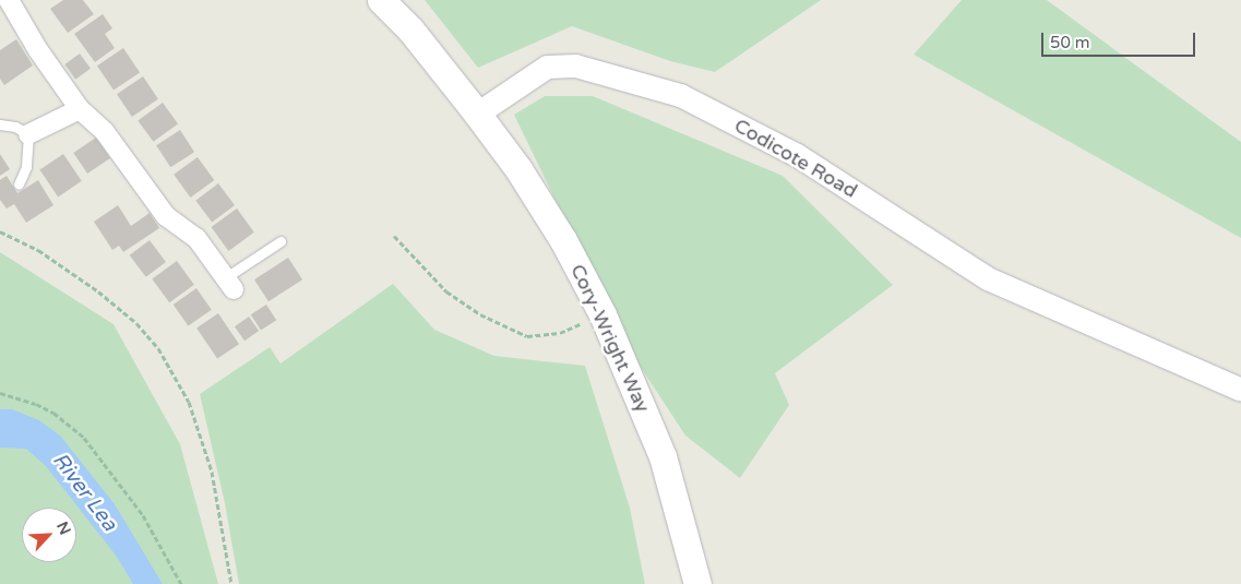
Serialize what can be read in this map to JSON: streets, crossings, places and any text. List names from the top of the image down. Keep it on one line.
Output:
{"streets":{"main road":["Cory-Wright Way"],"street":["Codicote Road"]},"crossings":[["Codicote Road","Cory-Wright Way"]],"water":["River Lea"],"scale_bar":"50 m","north":"top right"}
